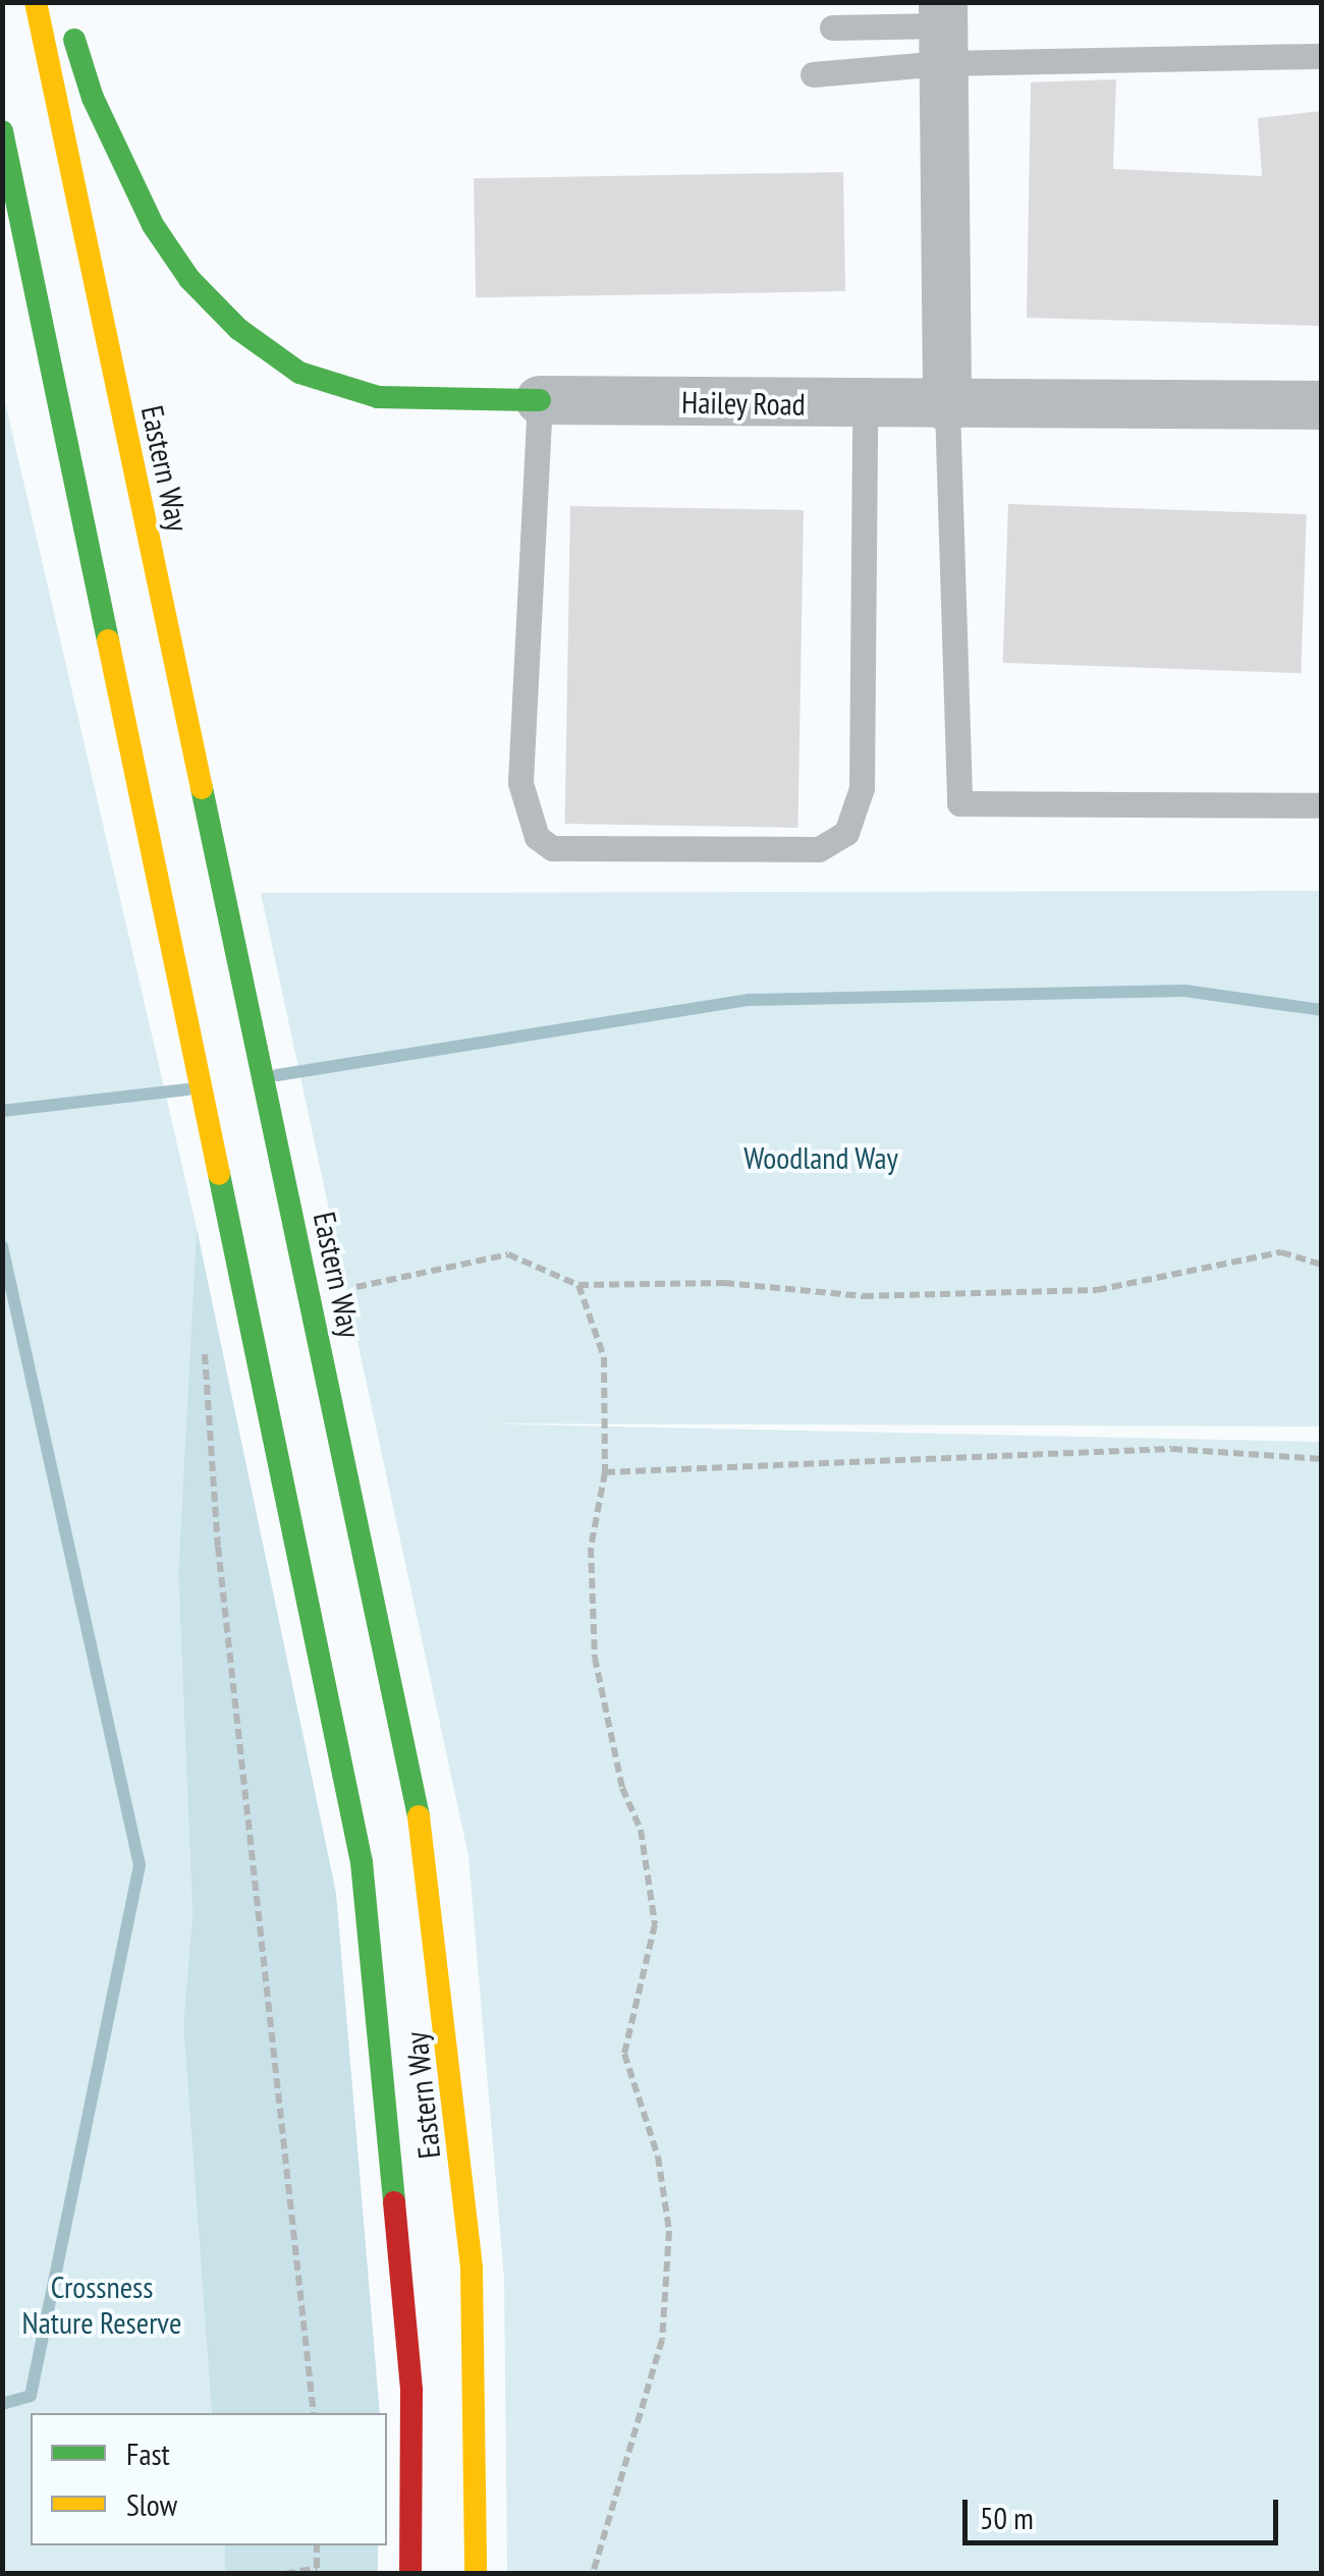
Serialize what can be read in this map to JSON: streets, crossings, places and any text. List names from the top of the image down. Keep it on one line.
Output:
{"streets":{"main road":["Eastern Way"],"street":["Hailey Road"]},"parks":["Woodland Way","Crossness Nature Reserve"],"legend":["Fast","Slow"],"scale_bar":"50 m"}
